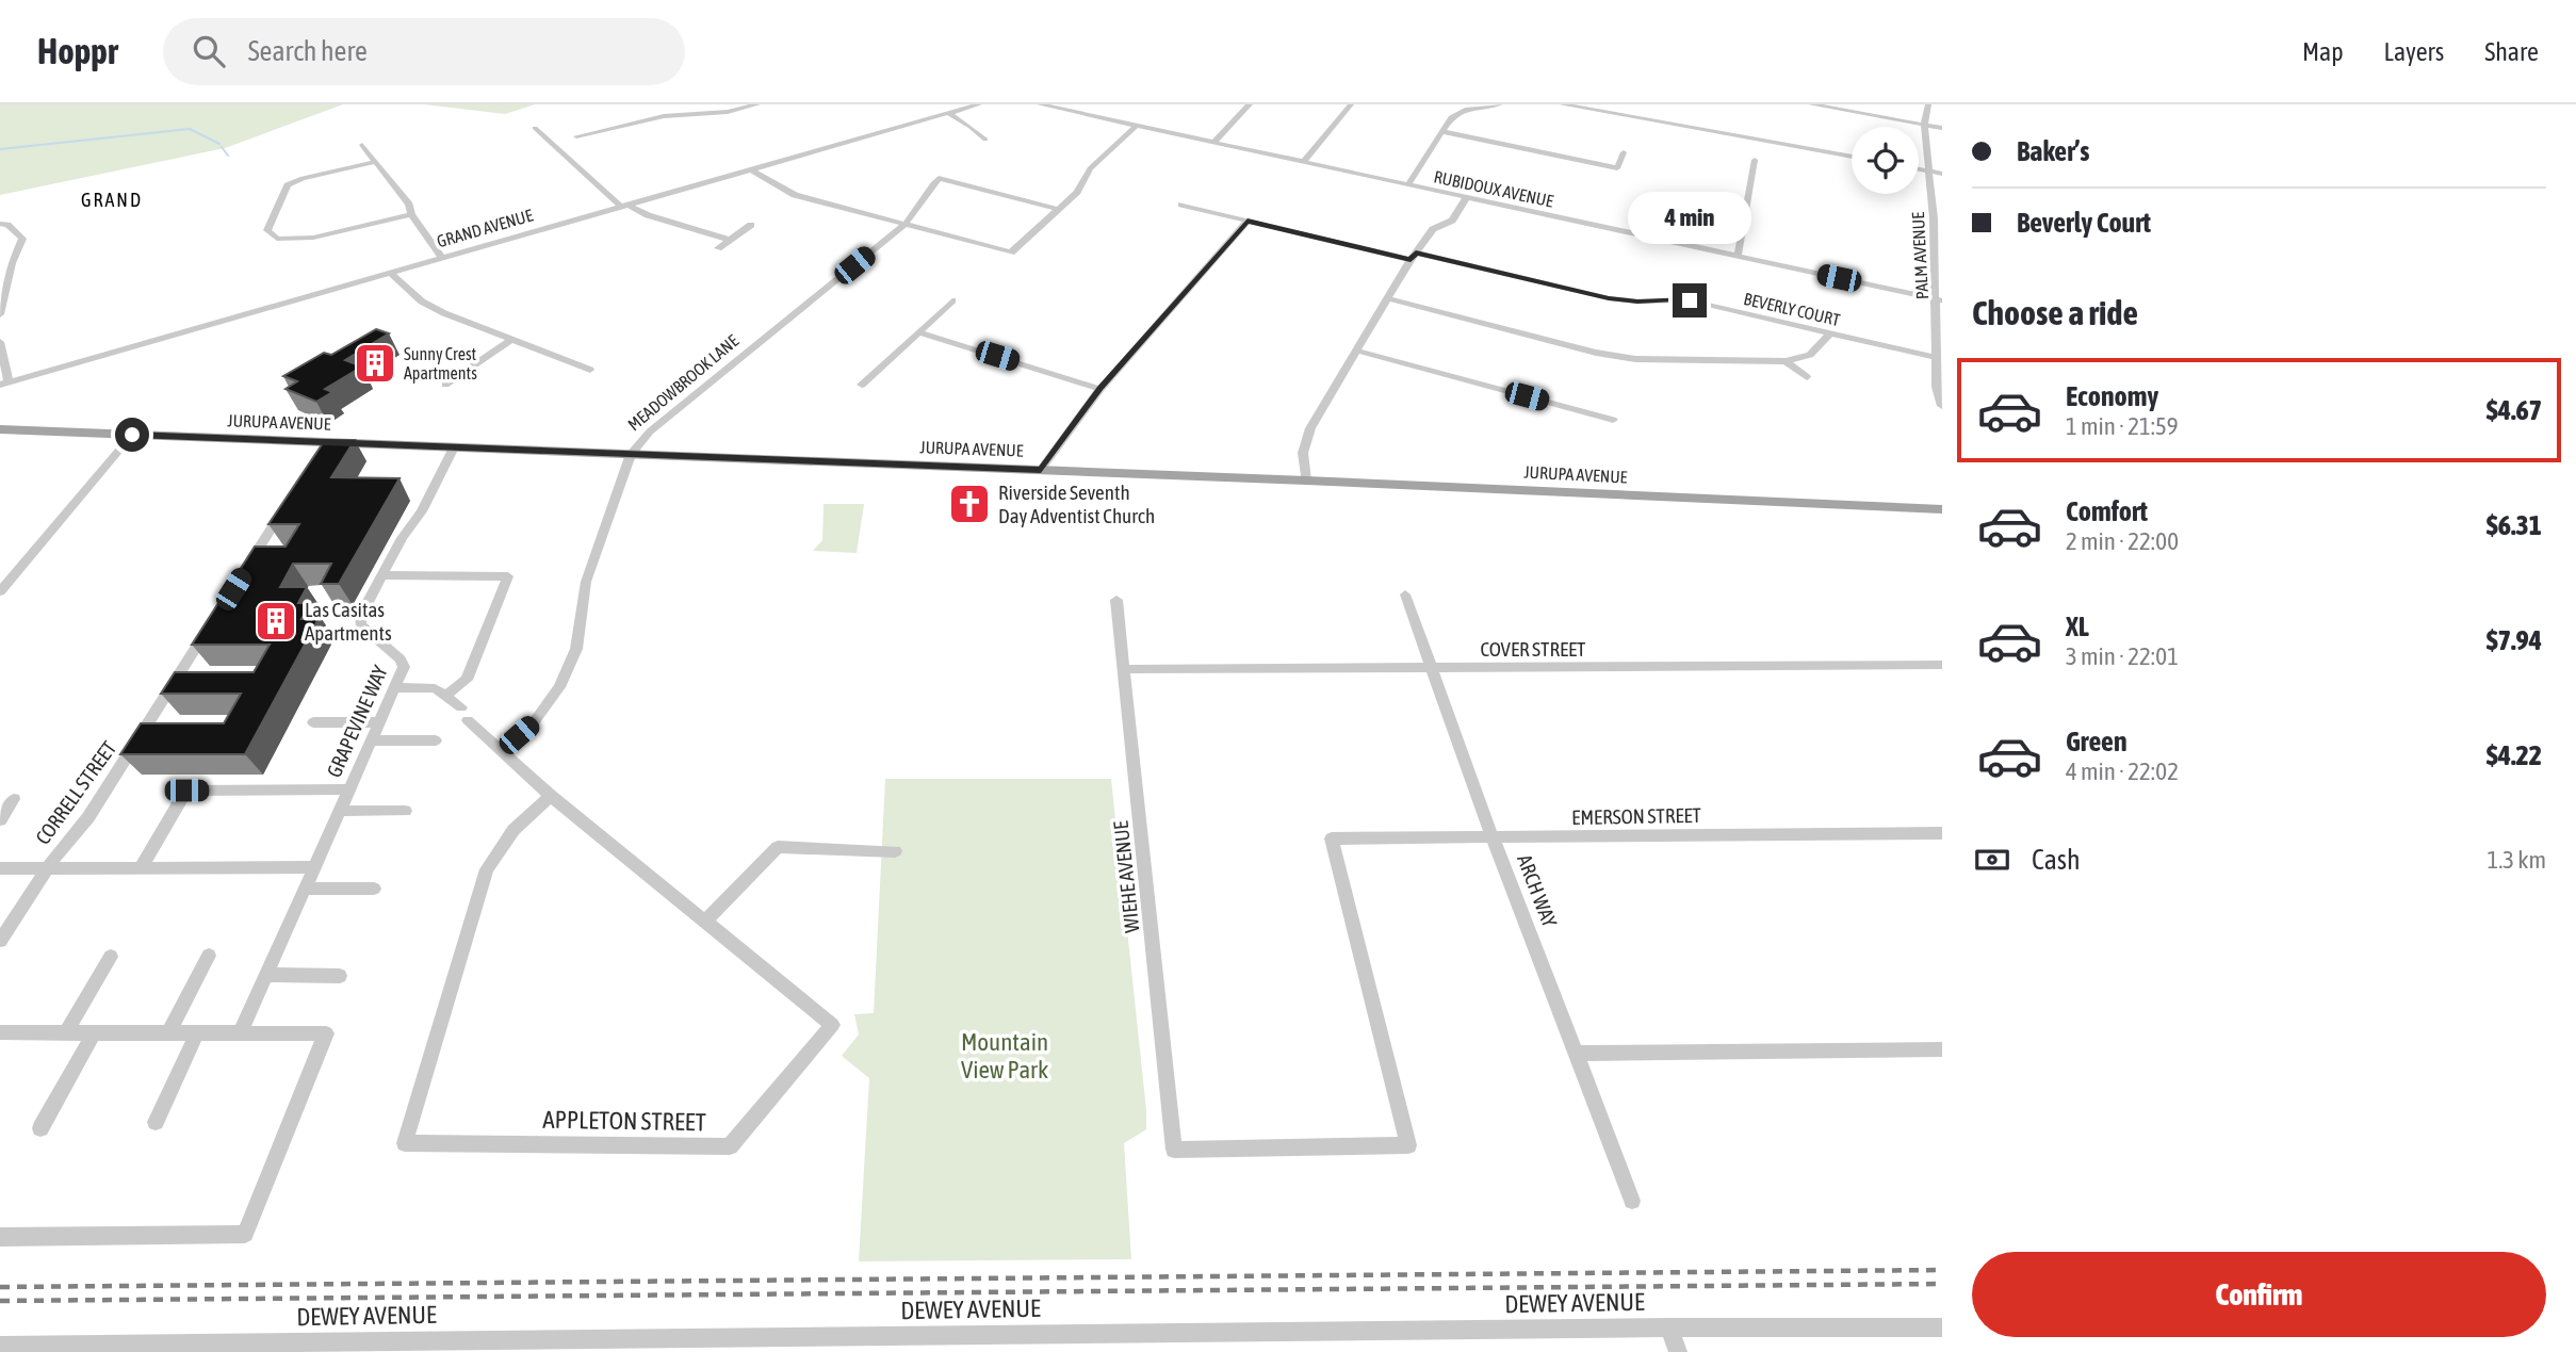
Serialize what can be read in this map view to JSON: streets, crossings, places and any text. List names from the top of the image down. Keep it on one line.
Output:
{"streets":{"main road":["JURUPA AVENUE"],"street":["RUBIDOUX AVENUE","GRAND AVENUE","PALM AVENUE","BEVERLY COURT","MEADOWBROOK LANE","COVER STREET","GRAPEVINE WAY","CORRELL STREET","EMERSON STREET","WIEHE AVENUE","ARCH WAY","APPLETON STREET","DEWEY AVENUE"]},"crossings":[["RUBIDOUX AVENUE","PALM AVENUE"],["PALM AVENUE","BEVERLY COURT"],["MEADOWBROOK LANE","JURUPA AVENUE"],["JURUPA AVENUE","GRAPEVINE WAY"],["COVER STREET","WIEHE AVENUE"],["COVER STREET","ARCH WAY"],["EMERSON STREET","ARCH WAY"]],"districts":["GRAND"],"parks":["Mountain View Park"],"places":{"building":["Sunny Crest Apartments","Las Casitas Apartments"],"church":["Riverside Seventh Day Adventist Church"]},"page":{"header":"Hoppr","search":"Search here","nav":["Map","Layers","Share"],"banner":["Baker’s","Beverly Court"],"bubble":"4 min","heading":"Choose a ride","list":[{"name":"Economy","note":"1 min · 21:59","value":"$4.67"},{"name":"Comfort","note":"2 min · 22:00","value":"$6.31"},{"name":"XL","note":"3 min · 22:01","value":"$7.94"},{"name":"Green","note":"4 min · 22:02","value":"$4.22"}],"pay":["Cash","1.3 km"],"buttons":"Confirm"}}
